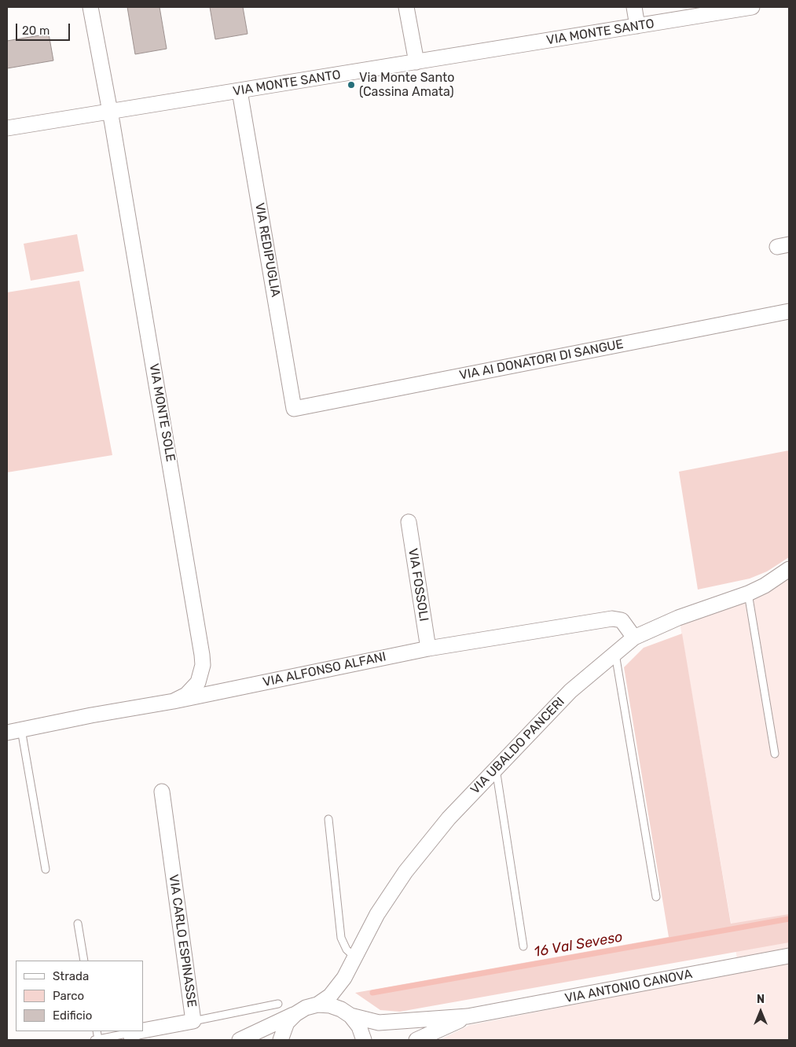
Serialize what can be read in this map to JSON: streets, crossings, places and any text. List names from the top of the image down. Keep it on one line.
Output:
{"streets":{"street":["VIA MONTE SANTO","VIA REDIPUGLIA","VIA AI DONATORI DI SANGUE","VIA MONTE SOLE","VIA FOSSOLI","VIA ALFONSO ALFANI","VIA UBALDO PANCERI","VIA CARLO ESPINASSE","VIA ANTONIO CANOVA"]},"crossings":[["VIA MONTE SANTO","VIA REDIPUGLIA"],["VIA MONTE SANTO","VIA MONTE SOLE"],["VIA REDIPUGLIA","VIA AI DONATORI DI SANGUE"],["VIA MONTE SOLE","VIA ALFONSO ALFANI"],["VIA FOSSOLI","VIA ALFONSO ALFANI"],["VIA ALFONSO ALFANI","VIA UBALDO PANCERI"],["VIA UBALDO PANCERI","VIA ANTONIO CANOVA"]],"water":["16 Val Seveso"],"places":["Via Monte Santo (Cassina Amata)"],"legend":["Strada","Parco","Edificio"],"scale_bar":"20 m","north":"top"}
